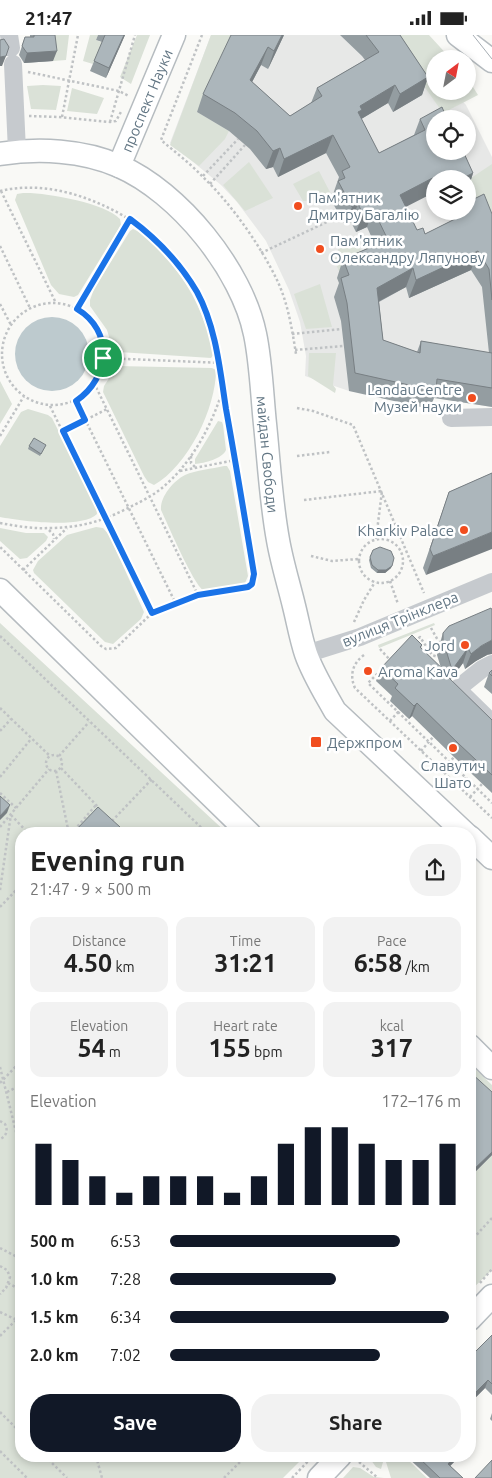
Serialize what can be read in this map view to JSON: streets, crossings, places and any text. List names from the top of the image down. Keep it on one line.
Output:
{"streets":{"main road":["проспект Науки","майдан Свободи"],"street":["вулиця Трінклера"]},"crossings":[["проспект Науки","майдан Свободи"],["майдан Свободи","вулиця Трінклера"]],"places":{"other":["Пам'ятник Дмитру Багалію","Пам'ятник Олександру Ляпунову","LandauCentre Музей науки","Kharkiv Palace","Jord","Aroma Kava","Славутич Шато"],"transit":["Держпром"]},"north":"top right","page":{"status":"21:47","heading":["Evening run","21:47 · 9 × 500 m"],"stats":[["Distance","4.50 km"],["Time","31:21"],["Pace","6:58 /km"],["Elevation","54 m"],["Heart rate","155 bpm"],["kcal","317"]],"chart":["Elevation","172–176 m"],"list":[{"name":"500 m","note":"6:53"},{"name":"1.0 km","note":"7:28"},{"name":"1.5 km","note":"6:34"},{"name":"2.0 km","note":"7:02"}],"buttons":["Save","Share"]}}
